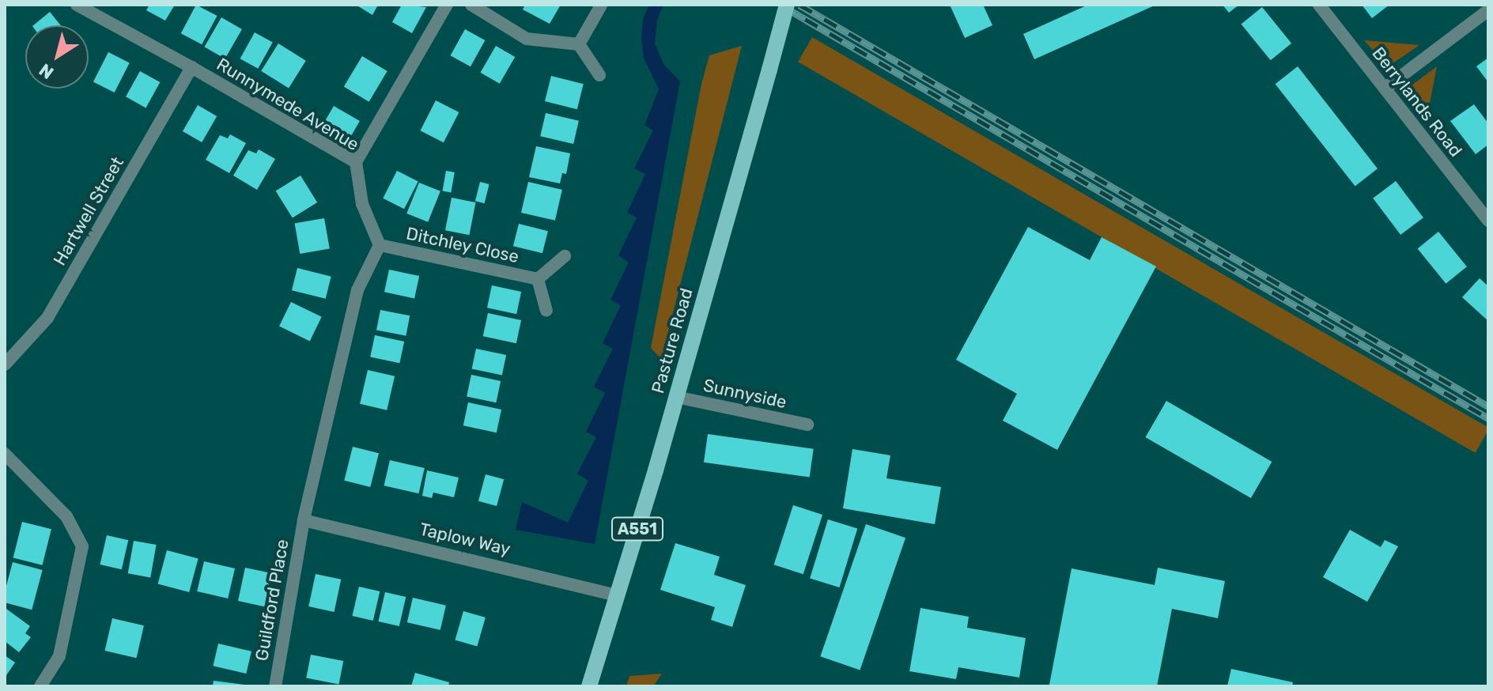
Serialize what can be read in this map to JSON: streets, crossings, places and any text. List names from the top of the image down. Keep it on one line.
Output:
{"streets":{"main road":["Pasture Road","A551"],"street":["Berrylands Road","Runnymede Avenue","Hartwell Street","Ditchley Close","Sunnyside","Taplow Way","Guildford Place"]},"crossings":[["Runnymede Avenue","Hartwell Street"],["Runnymede Avenue","Ditchley Close"],["Pasture Road","Sunnyside"],["Pasture Road","Taplow Way"],["Taplow Way","Guildford Place"]],"north":"bottom left"}
